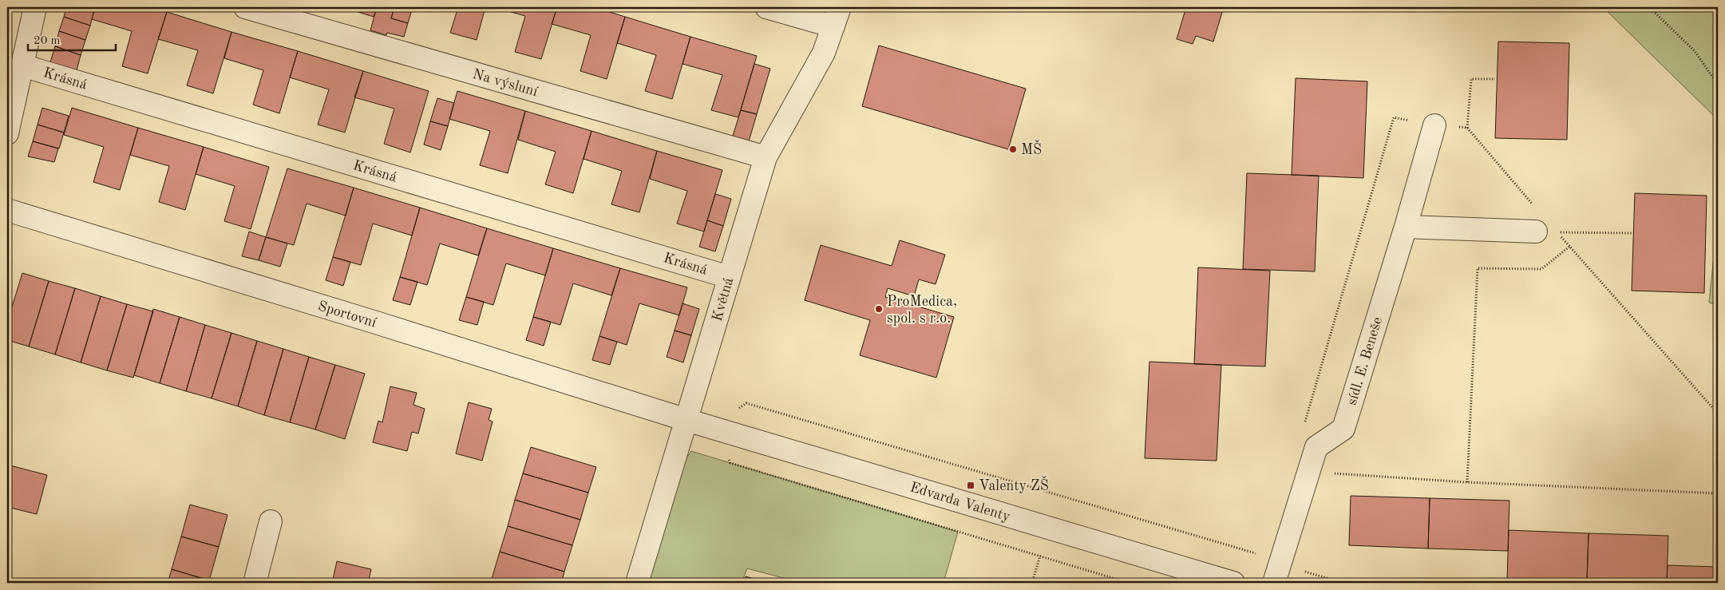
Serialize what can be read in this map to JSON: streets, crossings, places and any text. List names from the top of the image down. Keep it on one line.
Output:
{"streets":{"street":["Krásná","Na výsluní","Květná","Sportovní","sídl. E. Beneše","Edvarda Valenty"]},"crossings":[["Krásná","Květná"],["Na výsluní","Květná"],["Květná","Sportovní"],["Květná","Edvarda Valenty"],["Sportovní","Edvarda Valenty"]],"places":{"other":["MŠ","ProMedica, spol. s r.o."],"transit":["Valenty ZŠ"]},"scale_bar":"20 m"}
